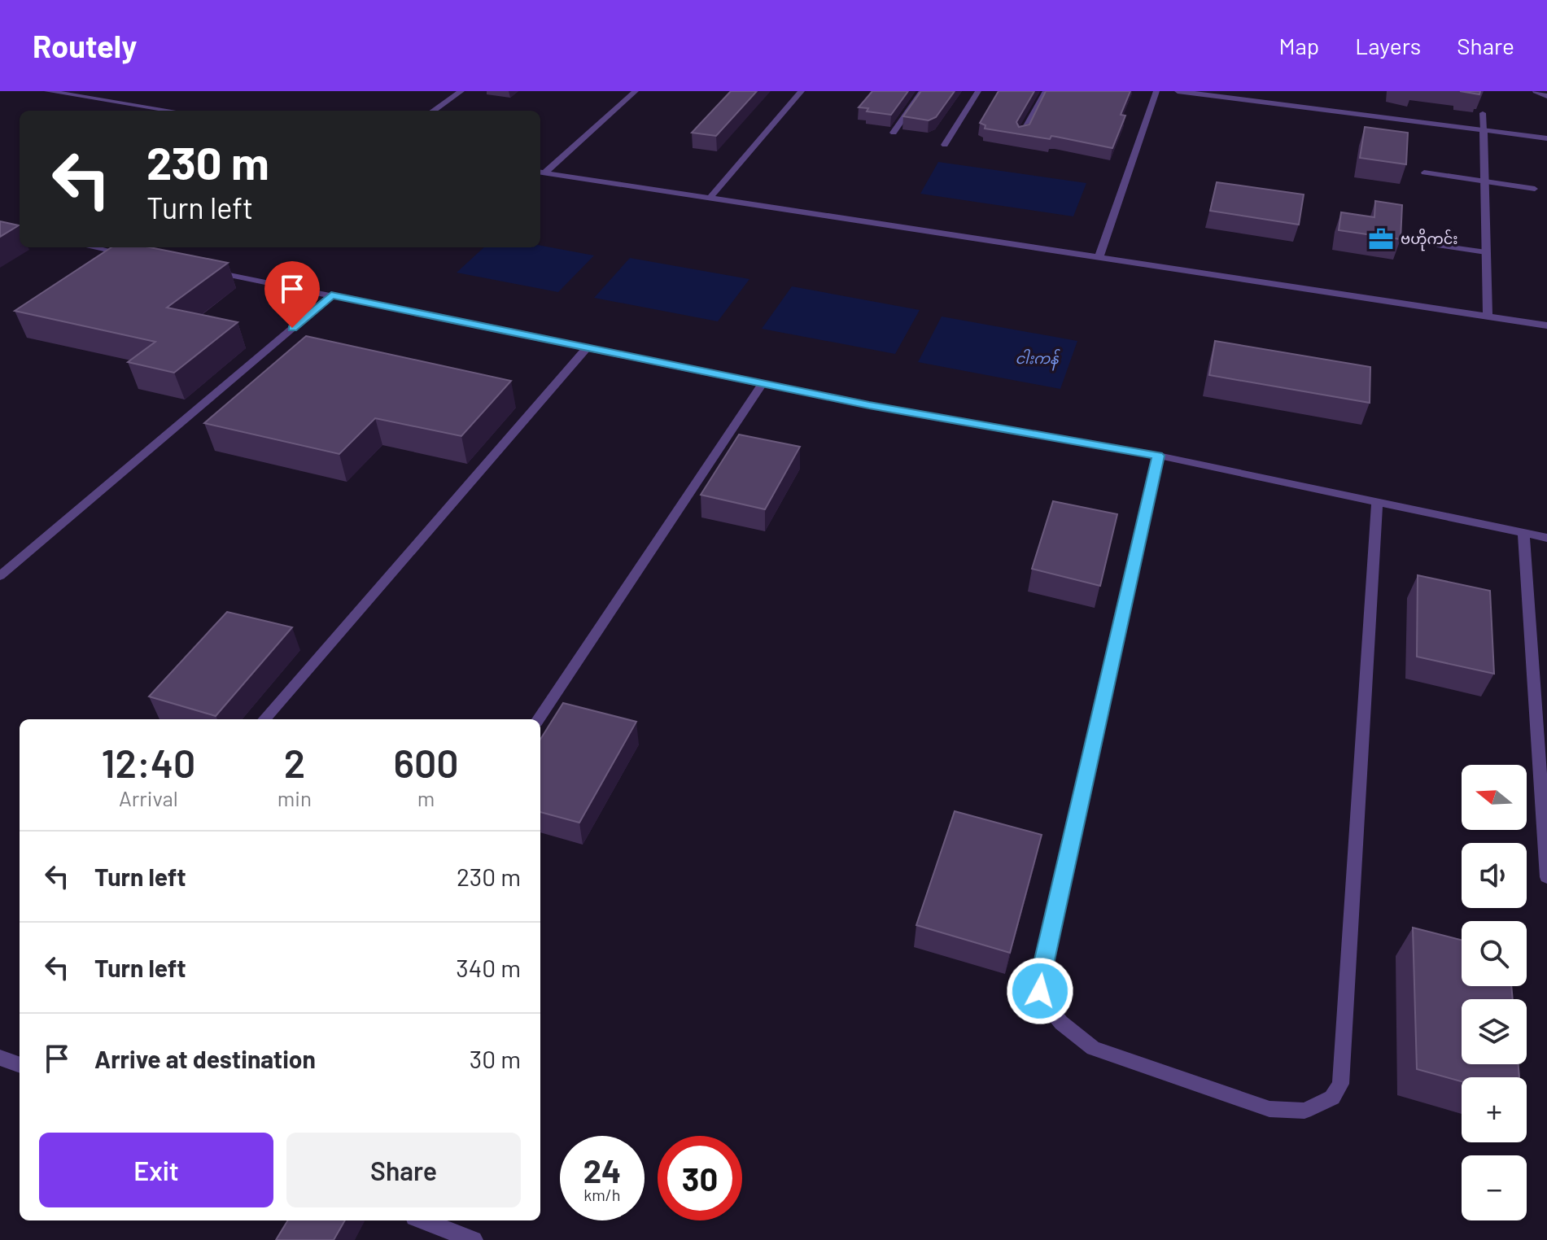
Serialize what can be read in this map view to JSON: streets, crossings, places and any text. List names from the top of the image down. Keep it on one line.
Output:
{"water":["ငါးကန်"],"places":{"office":["ဗဟိုကင်း"]},"north":"left","page":{"header":"Routely","nav":["Map","Layers","Share"],"turn":["230 m","Turn left"],"eta":["12:40","Arrival","2","min","600","m"],"map_buttons":["+","−"],"list":[{"name":"Turn left","value":"230 m"},{"name":"Turn left","value":"340 m"},{"name":"Arrive at destination","value":"30 m"}],"buttons":["Exit","Share"],"speed":"24 km/h","limit":"30"}}
